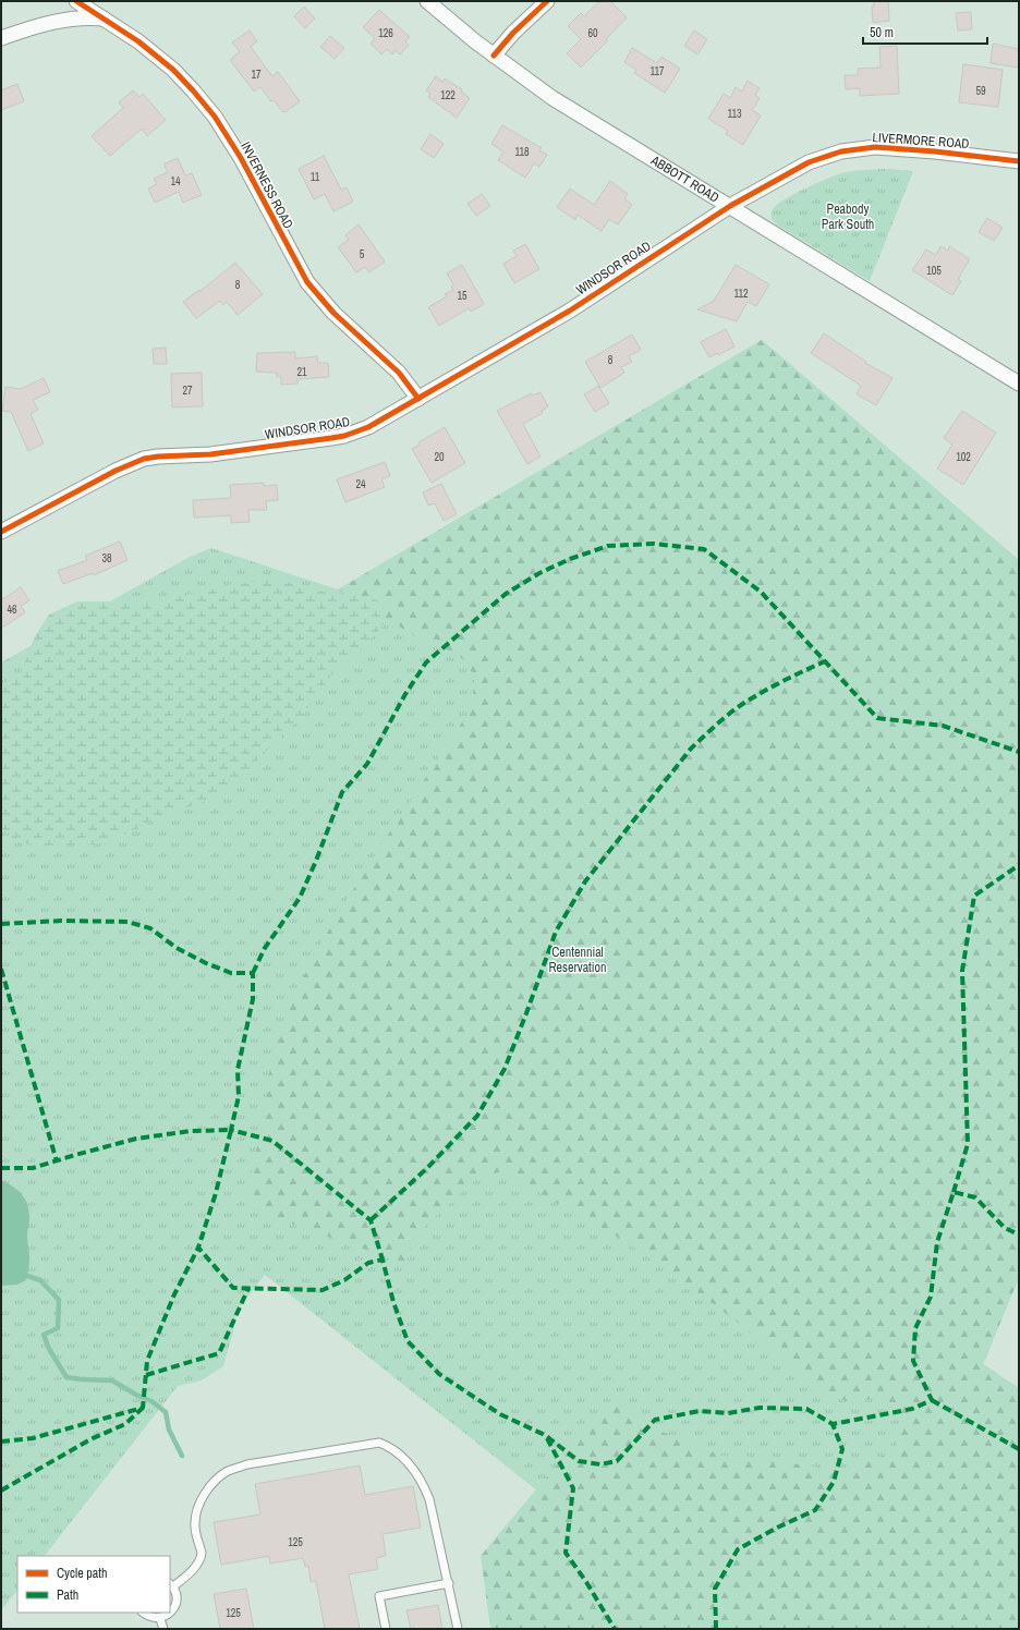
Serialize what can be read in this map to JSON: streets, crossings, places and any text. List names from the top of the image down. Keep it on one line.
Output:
{"streets":{"street":["LIVERMORE ROAD","ABBOTT ROAD","INVERNESS ROAD","WINDSOR ROAD"]},"crossings":[["LIVERMORE ROAD","ABBOTT ROAD"],["LIVERMORE ROAD","WINDSOR ROAD"],["ABBOTT ROAD","WINDSOR ROAD"],["INVERNESS ROAD","WINDSOR ROAD"]],"parks":["Peabody Park South","Centennial Reservation"],"house_numbers":["126","60","117","17","59","122","113","118","11","14","5","105","8","112","15","8","21","27","20","102","24","38","46","125","125"],"legend":["Cycle path","Path"],"scale_bar":"50 m"}
